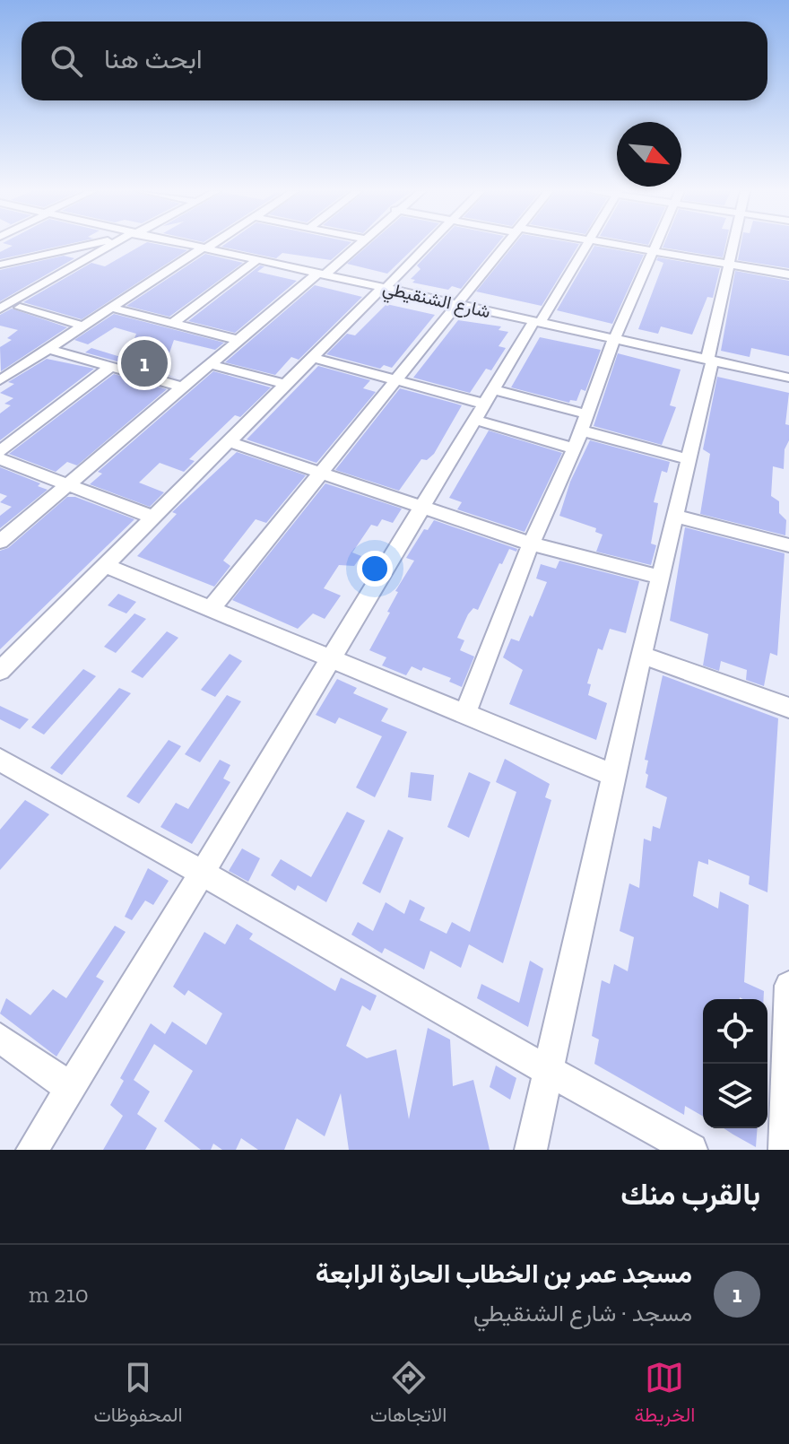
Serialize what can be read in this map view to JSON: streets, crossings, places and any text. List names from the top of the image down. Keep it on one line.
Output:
{"streets":{"street":["شارع الشنقيطي"]},"north":"bottom right","page":{"search":"ابحث هنا","pins":"1","heading":"بالقرب منك","list":[{"mark":"1","name":"مسجد عمر بن الخطاب الحارة الرابعة","note":"مسجد · شارع الشنقيطي","value":"210 m"}],"nav":["الخريطة","الاتجاهات","المحفوظات"]}}
